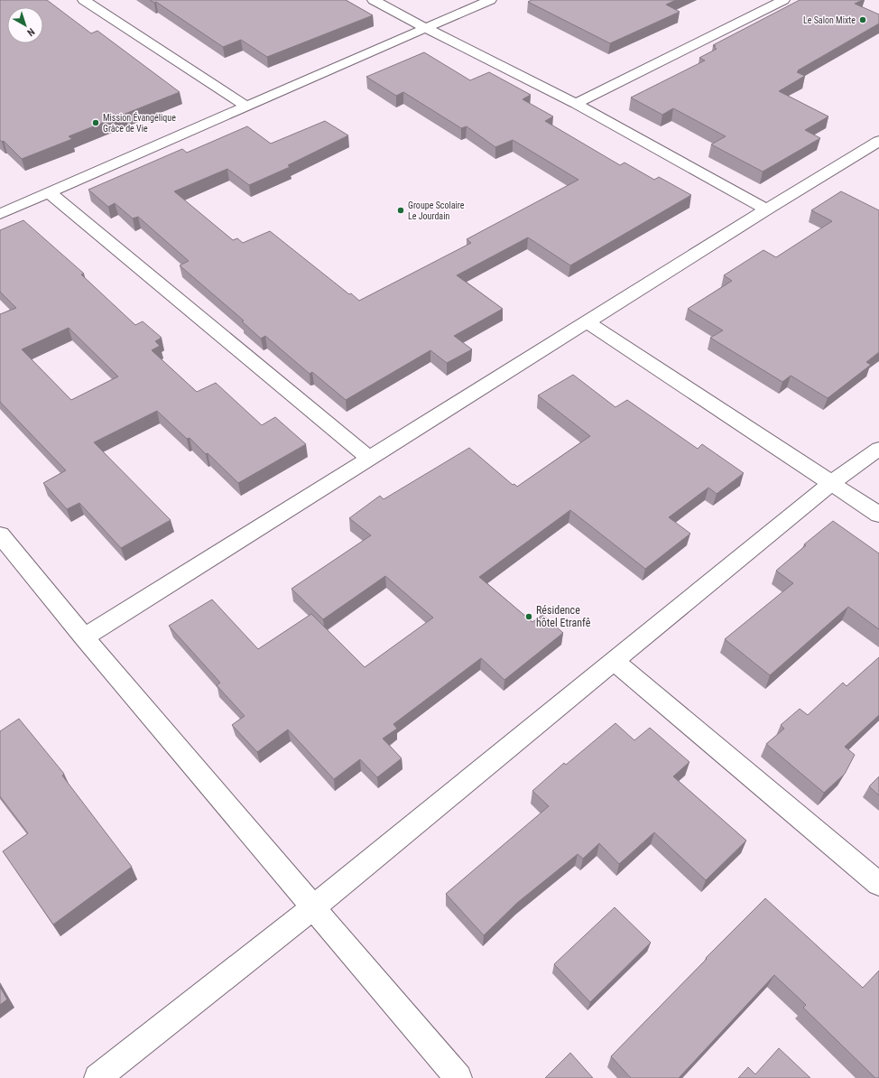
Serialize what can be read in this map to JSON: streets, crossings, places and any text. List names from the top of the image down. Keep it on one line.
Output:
{"places":["Le Salon Mixte","Mission Évangélique Grâce de Vie","Groupe Scolaire Le Jourdain","Résidence hôtel Etranfê"],"north":"bottom right"}
